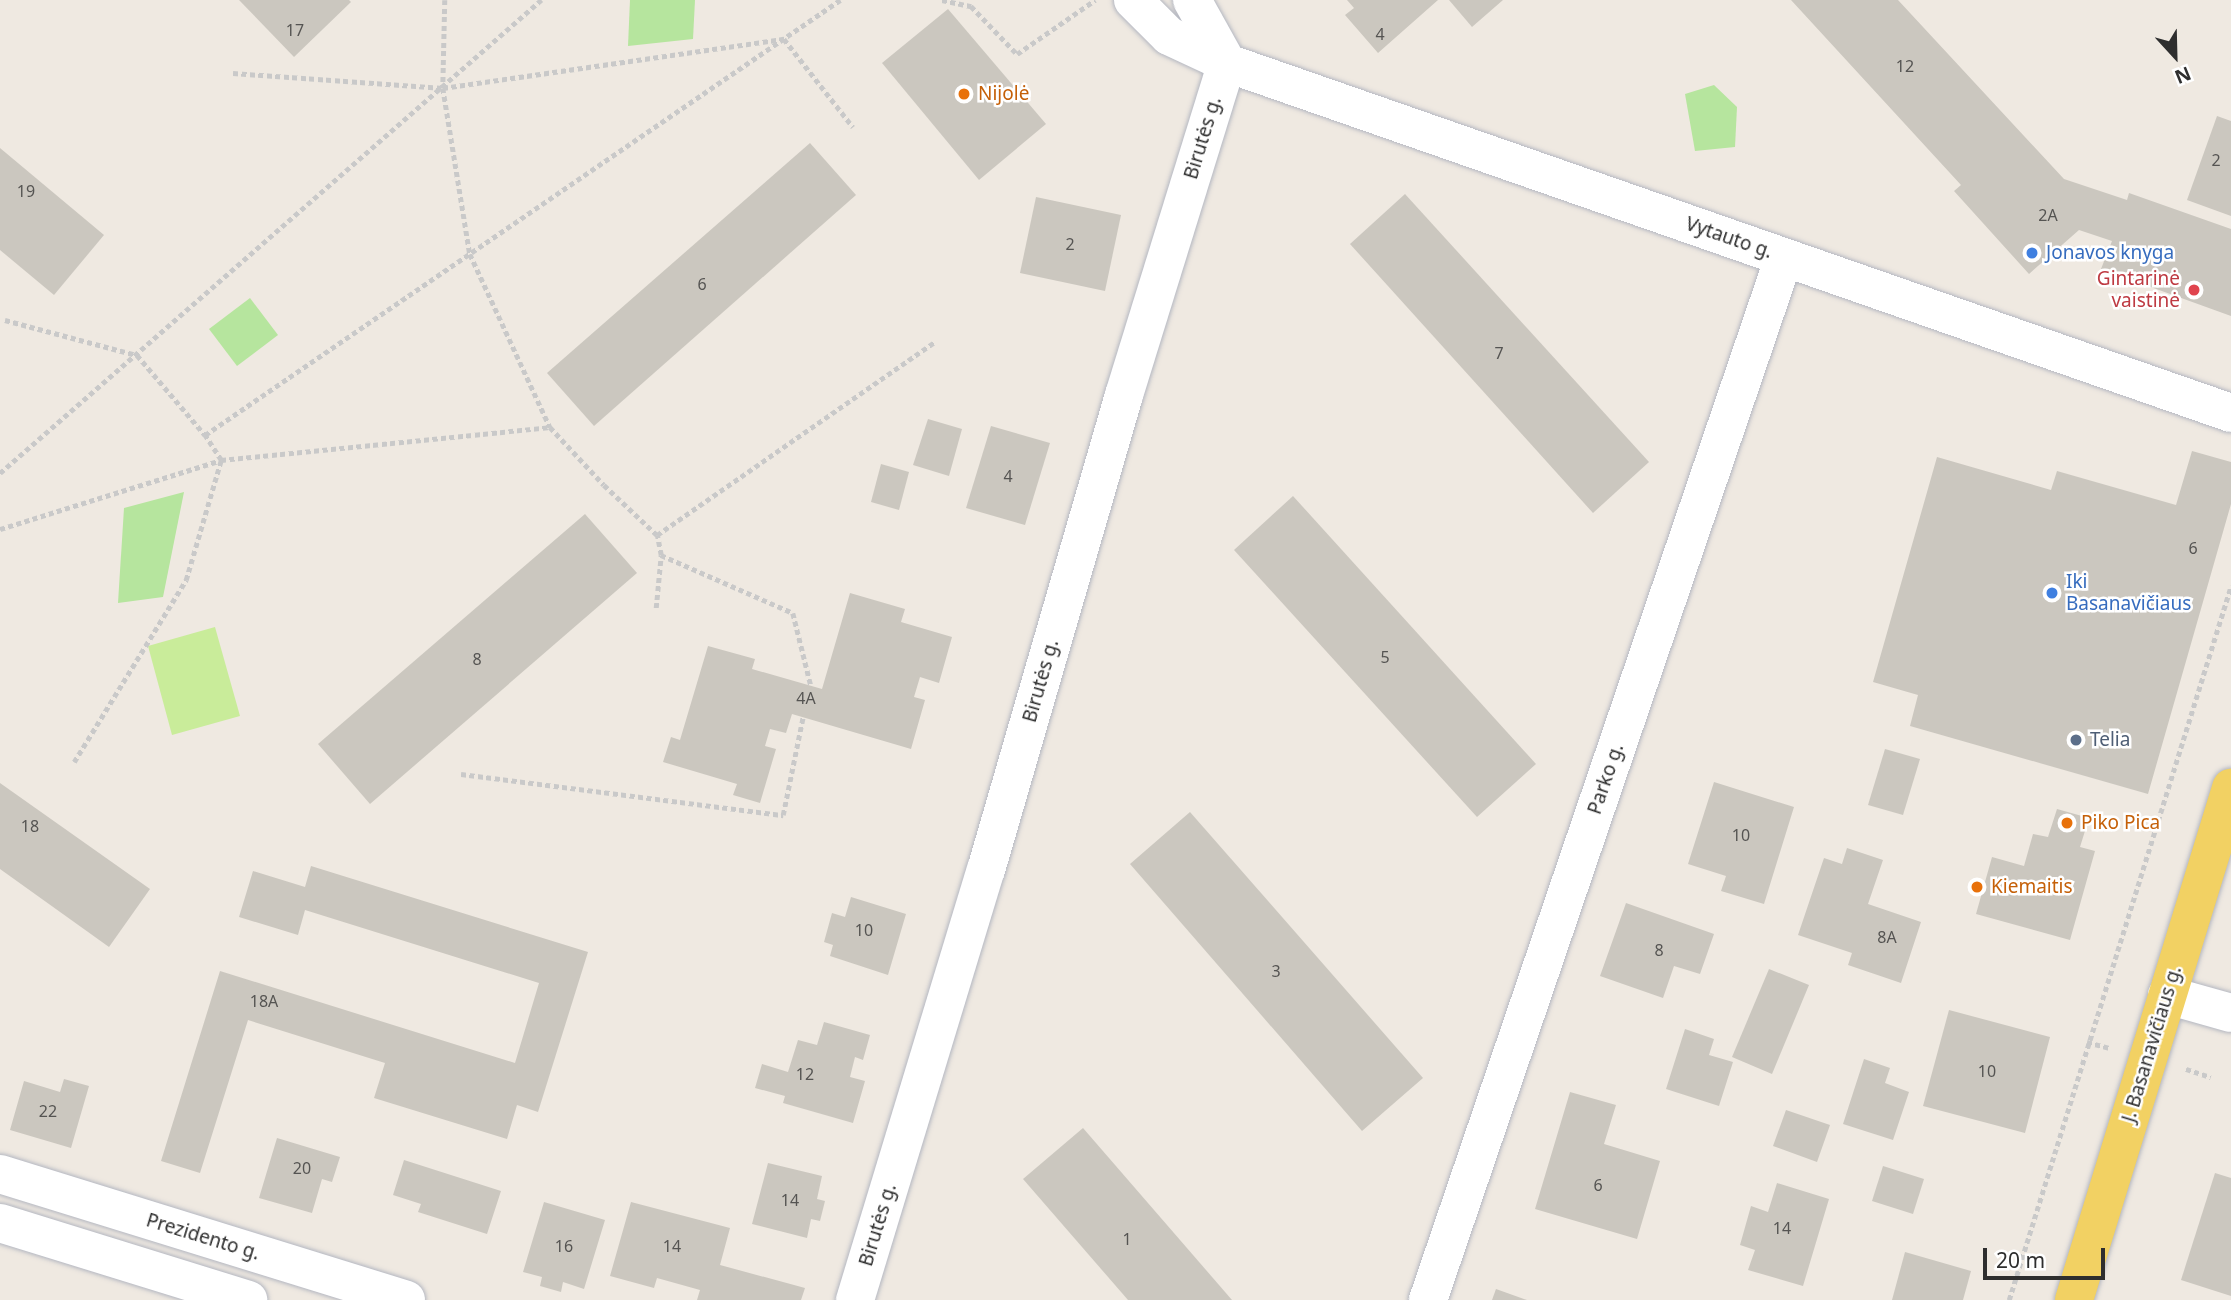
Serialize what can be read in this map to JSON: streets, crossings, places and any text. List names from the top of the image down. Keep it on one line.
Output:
{"streets":{"main road":["J. Basanavičiaus g."],"street":["Birutės g.","Vytauto g.","Parko g.","Prezidento g."]},"crossings":[["Birutės g.","Vytauto g."],["Vytauto g.","Parko g."]],"places":["Nijolė","Jonavos knyga","Gintarinė vaistinė","Iki Basanavičiaus","Telia","Piko Pica","Kiemaitis"],"house_numbers":["17","4","12","2","19","2A","2","6","7","4","6","5","8","4A","18","10","10","8A","8","3","18A","10","12","22","20","6","14","14","1","16","14"],"scale_bar":"20 m","north":"bottom"}
